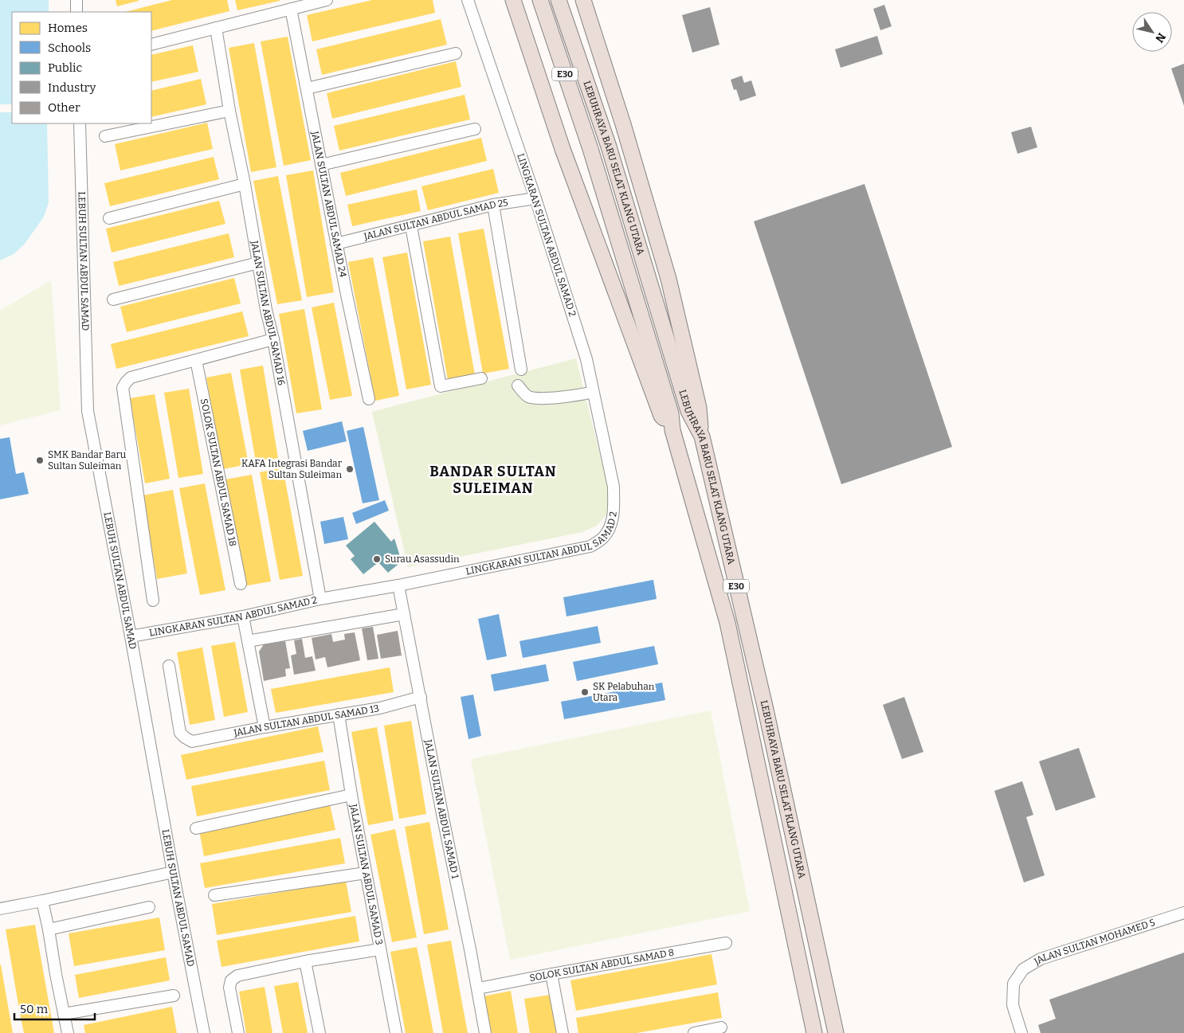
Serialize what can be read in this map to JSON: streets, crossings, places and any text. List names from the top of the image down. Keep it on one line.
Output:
{"streets":{"highway":["E30","LEBUHRAYA BARU SELAT KLANG UTARA"],"street":["JALAN SULTAN ABDUL SAMAD 24","JALAN SULTAN ABDUL SAMAD 25","LINGKARAN SULTAN ABDUL SAMAD 2","LEBUH SULTAN ABDUL SAMAD","JALAN SULTAN ABDUL SAMAD 16","SOLOK SULTAN ABDUL SAMAD 18","JALAN SULTAN ABDUL SAMAD 13","JALAN SULTAN ABDUL SAMAD 1","JALAN SULTAN ABDUL SAMAD 3","JALAN SULTAN MOHAMED 5","SOLOK SULTAN ABDUL SAMAD 8"]},"crossings":[["JALAN SULTAN ABDUL SAMAD 24","JALAN SULTAN ABDUL SAMAD 25"],["JALAN SULTAN ABDUL SAMAD 25","LINGKARAN SULTAN ABDUL SAMAD 2"],["LINGKARAN SULTAN ABDUL SAMAD 2","LEBUH SULTAN ABDUL SAMAD"],["LINGKARAN SULTAN ABDUL SAMAD 2","JALAN SULTAN ABDUL SAMAD 16"],["LINGKARAN SULTAN ABDUL SAMAD 2","JALAN SULTAN ABDUL SAMAD 1"],["JALAN SULTAN ABDUL SAMAD 13","JALAN SULTAN ABDUL SAMAD 1"],["JALAN SULTAN ABDUL SAMAD 13","JALAN SULTAN ABDUL SAMAD 3"],["JALAN SULTAN ABDUL SAMAD 1","SOLOK SULTAN ABDUL SAMAD 8"]],"districts":["BANDAR SULTAN SULEIMAN"],"places":["SMK Bandar Baru Sultan Suleiman","KAFA Integrasi Bandar Sultan Suleiman","Surau Asassudin","SK Pelabuhan Utara"],"legend":["Homes","Schools","Public","Industry","Other"],"scale_bar":"50 m","north":"bottom right"}
